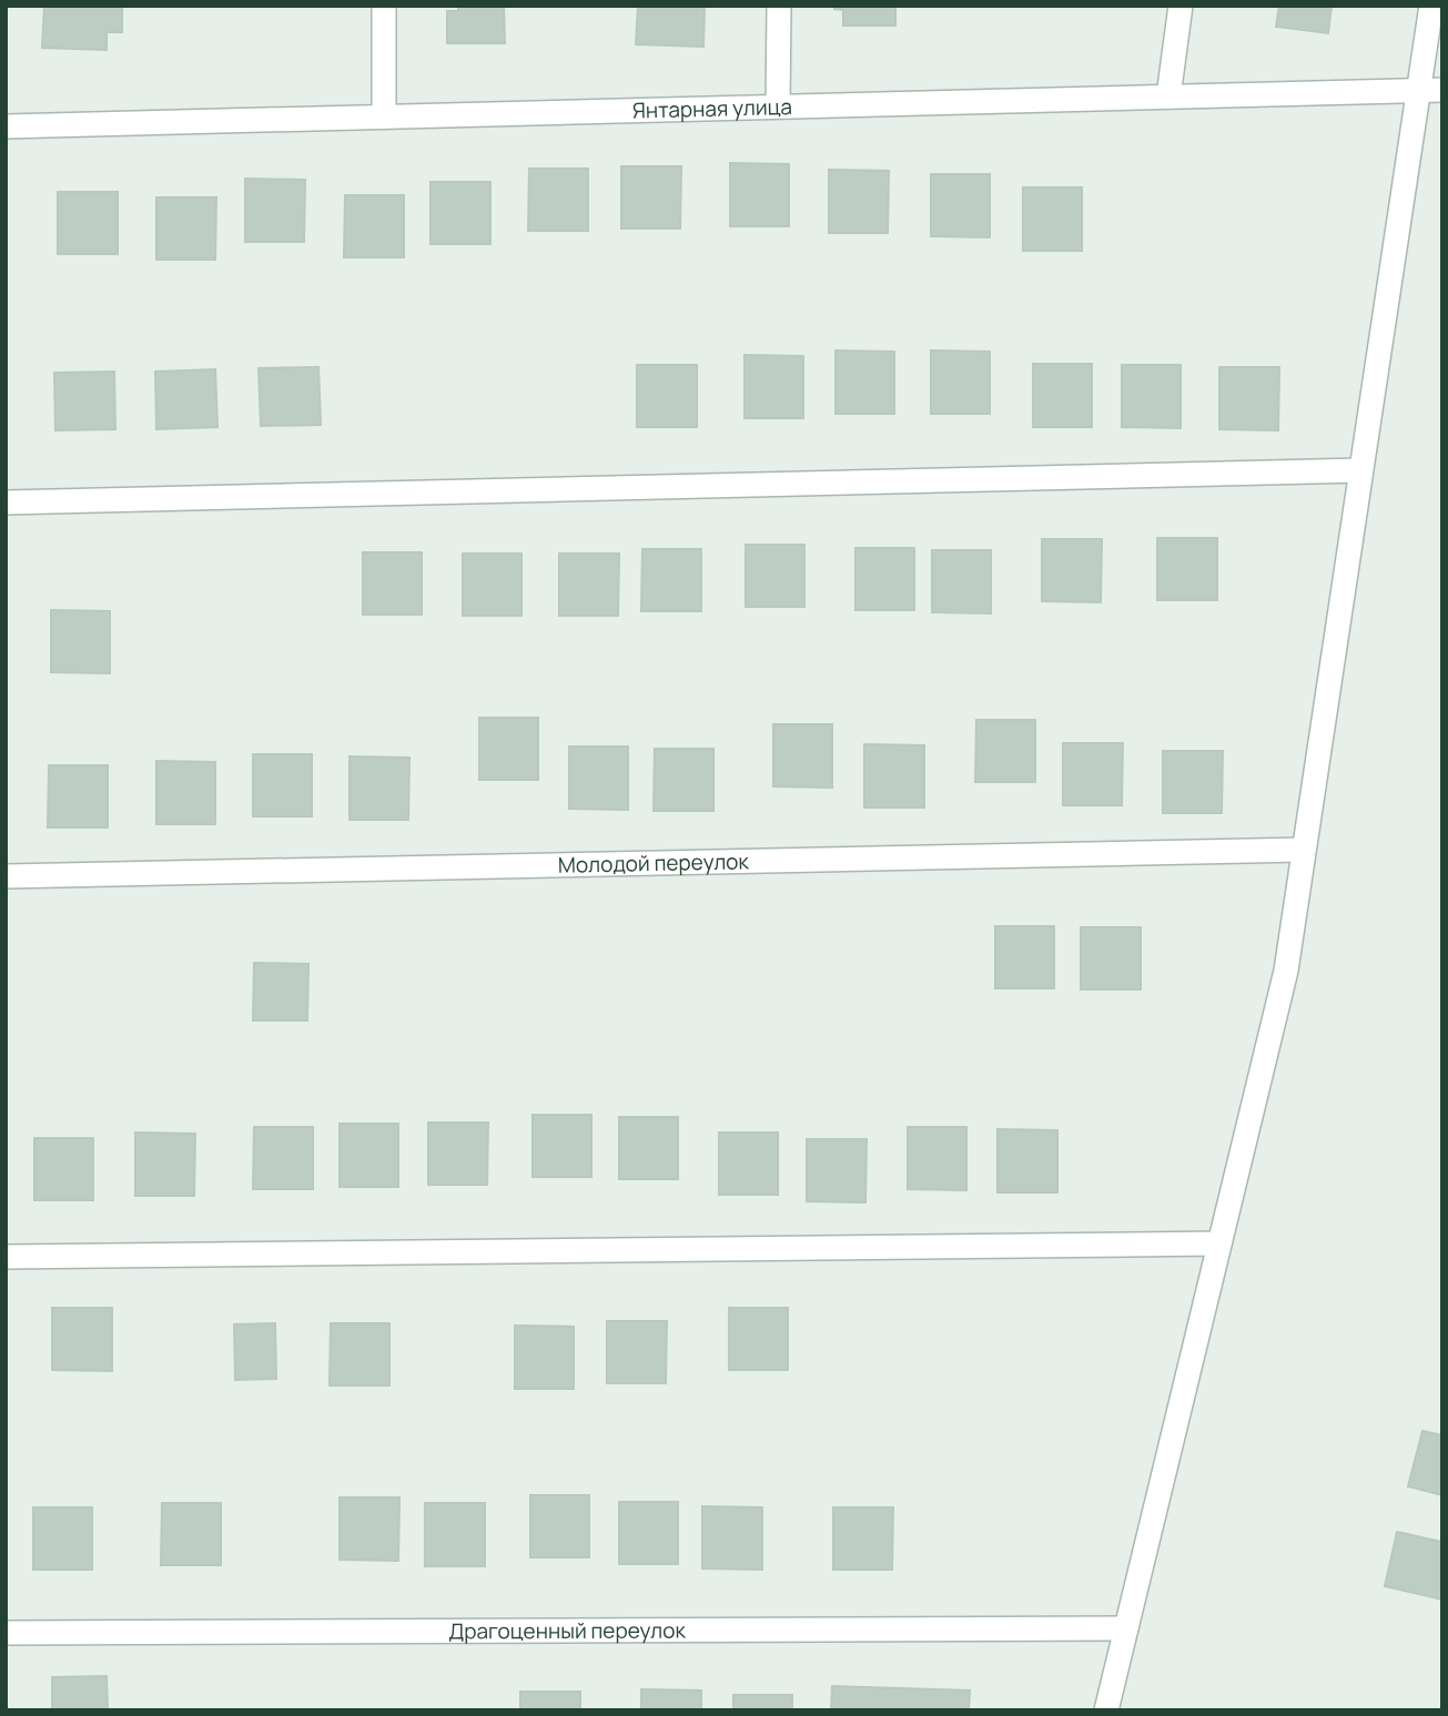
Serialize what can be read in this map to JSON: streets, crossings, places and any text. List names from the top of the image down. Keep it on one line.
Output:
{"streets":{"street":["Янтарная улица","Молодой переулок","Драгоценный переулок"]}}
